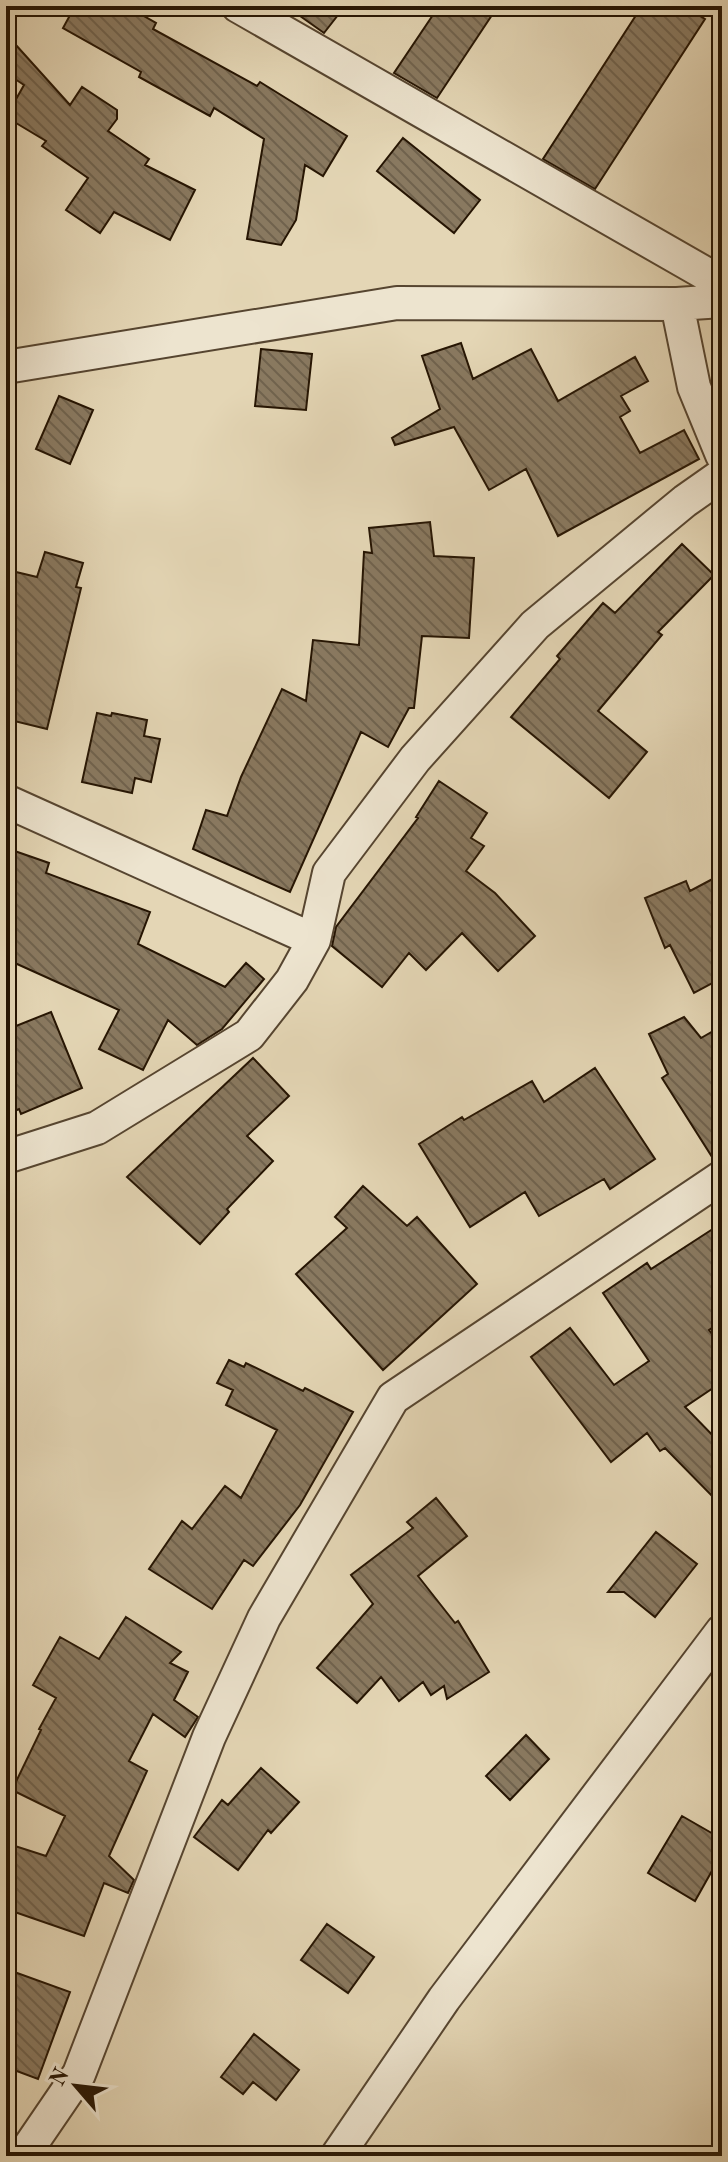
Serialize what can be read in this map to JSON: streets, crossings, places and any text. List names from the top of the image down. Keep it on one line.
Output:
{"north":"top left"}
